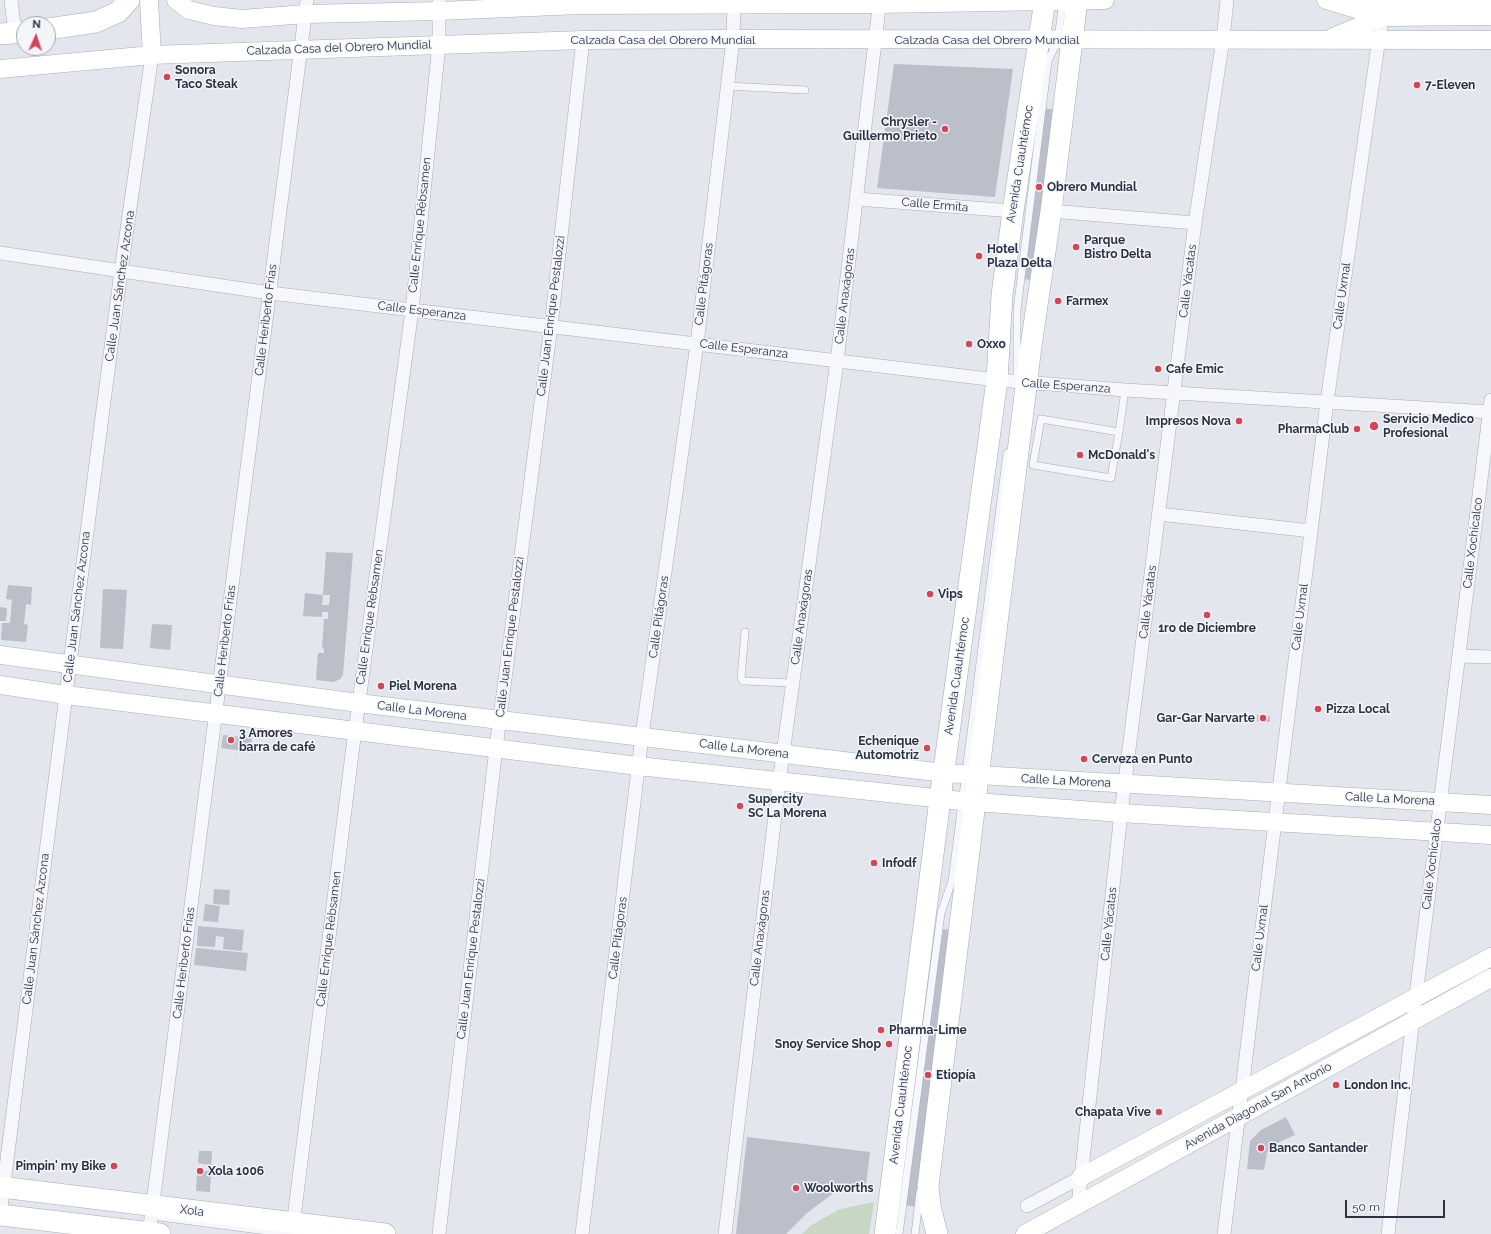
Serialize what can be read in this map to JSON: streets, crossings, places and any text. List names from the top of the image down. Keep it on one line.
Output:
{"streets":{"main road":["Avenida Cuauhtémoc","Xola"],"street":["Calzada Casa del Obrero Mundial","Calle Ermita","Calle Enrique Rébsamen","Calle Yácatas","Calle Pitágoras","Calle Juan Sánchez Azcona","Calle Anaxágoras","Calle Uxmal","Calle Esperanza","Calle Juan Enrique Pestalozzi","Calle Heriberto Frías","Calle Xochicalco","Calle La Morena","Avenida Diagonal San Antonio"]},"crossings":[["Calzada Casa del Obrero Mundial","Avenida Cuauhtémoc"],["Calzada Casa del Obrero Mundial","Calle Enrique Rébsamen"],["Calzada Casa del Obrero Mundial","Calle Yácatas"],["Calzada Casa del Obrero Mundial","Calle Pitágoras"],["Calzada Casa del Obrero Mundial","Calle Juan Sánchez Azcona"],["Calzada Casa del Obrero Mundial","Calle Anaxágoras"],["Calzada Casa del Obrero Mundial","Calle Uxmal"],["Calzada Casa del Obrero Mundial","Calle Juan Enrique Pestalozzi"],["Calzada Casa del Obrero Mundial","Calle Heriberto Frías"],["Avenida Cuauhtémoc","Calle Ermita"],["Avenida Cuauhtémoc","Calle Esperanza"],["Avenida Cuauhtémoc","Calle La Morena"],["Calle Ermita","Calle Anaxágoras"],["Calle Enrique Rébsamen","Calle Esperanza"],["Calle Enrique Rébsamen","Calle La Morena"],["Calle Enrique Rébsamen","Xola"],["Calle Yácatas","Calle Esperanza"],["Calle Yácatas","Calle La Morena"],["Calle Yácatas","Avenida Diagonal San Antonio"],["Calle Pitágoras","Calle Esperanza"],["Calle Pitágoras","Calle La Morena"],["Calle Juan Sánchez Azcona","Calle Esperanza"],["Calle Juan Sánchez Azcona","Calle La Morena"],["Calle Juan Sánchez Azcona","Xola"],["Calle Anaxágoras","Calle Esperanza"],["Calle Anaxágoras","Calle La Morena"],["Calle Uxmal","Calle Esperanza"],["Calle Uxmal","Calle La Morena"],["Calle Uxmal","Avenida Diagonal San Antonio"],["Calle Esperanza","Calle Juan Enrique Pestalozzi"],["Calle Esperanza","Calle Heriberto Frías"],["Calle Esperanza","Calle Xochicalco"],["Calle Juan Enrique Pestalozzi","Calle La Morena"],["Calle Heriberto Frías","Calle La Morena"],["Calle Heriberto Frías","Xola"],["Calle Xochicalco","Calle La Morena"],["Calle Xochicalco","Avenida Diagonal San Antonio"]],"places":["Sonora Taco Steak","7-Eleven","Chrysler - Guillermo Prieto","Obrero Mundial","Parque Bistro Delta","Hotel Plaza Delta","Farmex","Oxxo","Cafe Emic","Impresos Nova","Servicio Medico Profesional","PharmaClub","McDonald's","Vips","1ro de Diciembre","Piel Morena","Pizza Local","Gar-Gar Narvarte","3 Amores barra de café","Echenique Automotriz","Cerveza en Punto","Supercity SC La Morena","Infodf","Pharma-Lime","Snoy Service Shop","Etiopía","London Inc.","Chapata Vive","Banco Santander","Pimpin' my Bike","Xola 1006","Woolworths"],"scale_bar":"50 m","north":"top"}
